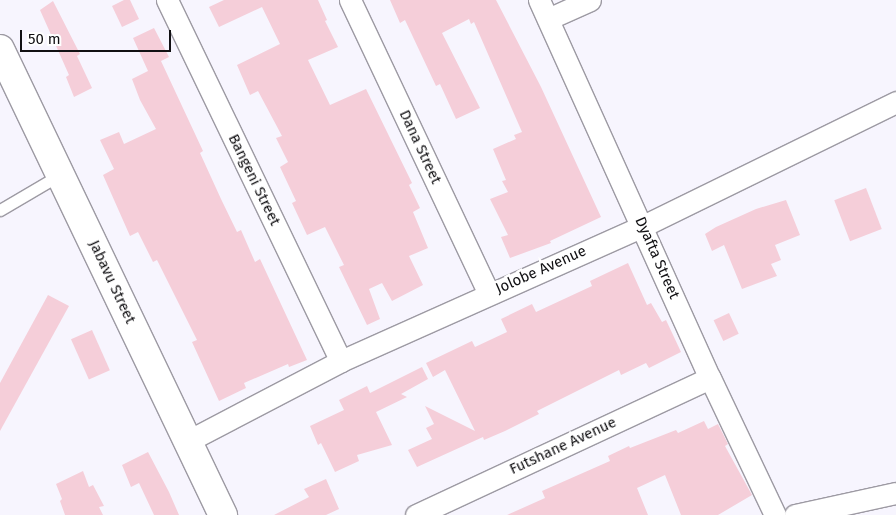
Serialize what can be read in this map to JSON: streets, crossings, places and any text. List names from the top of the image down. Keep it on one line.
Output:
{"streets":{"street":["Dana Street","Bangeni Street","Dyafta Street","Jolobe Avenue","Jabavu Street","Futshane Avenue"]},"crossings":[["Dana Street","Jolobe Avenue"],["Bangeni Street","Jolobe Avenue"],["Dyafta Street","Jolobe Avenue"],["Dyafta Street","Futshane Avenue"],["Jolobe Avenue","Jabavu Street"]],"scale_bar":"50 m"}
